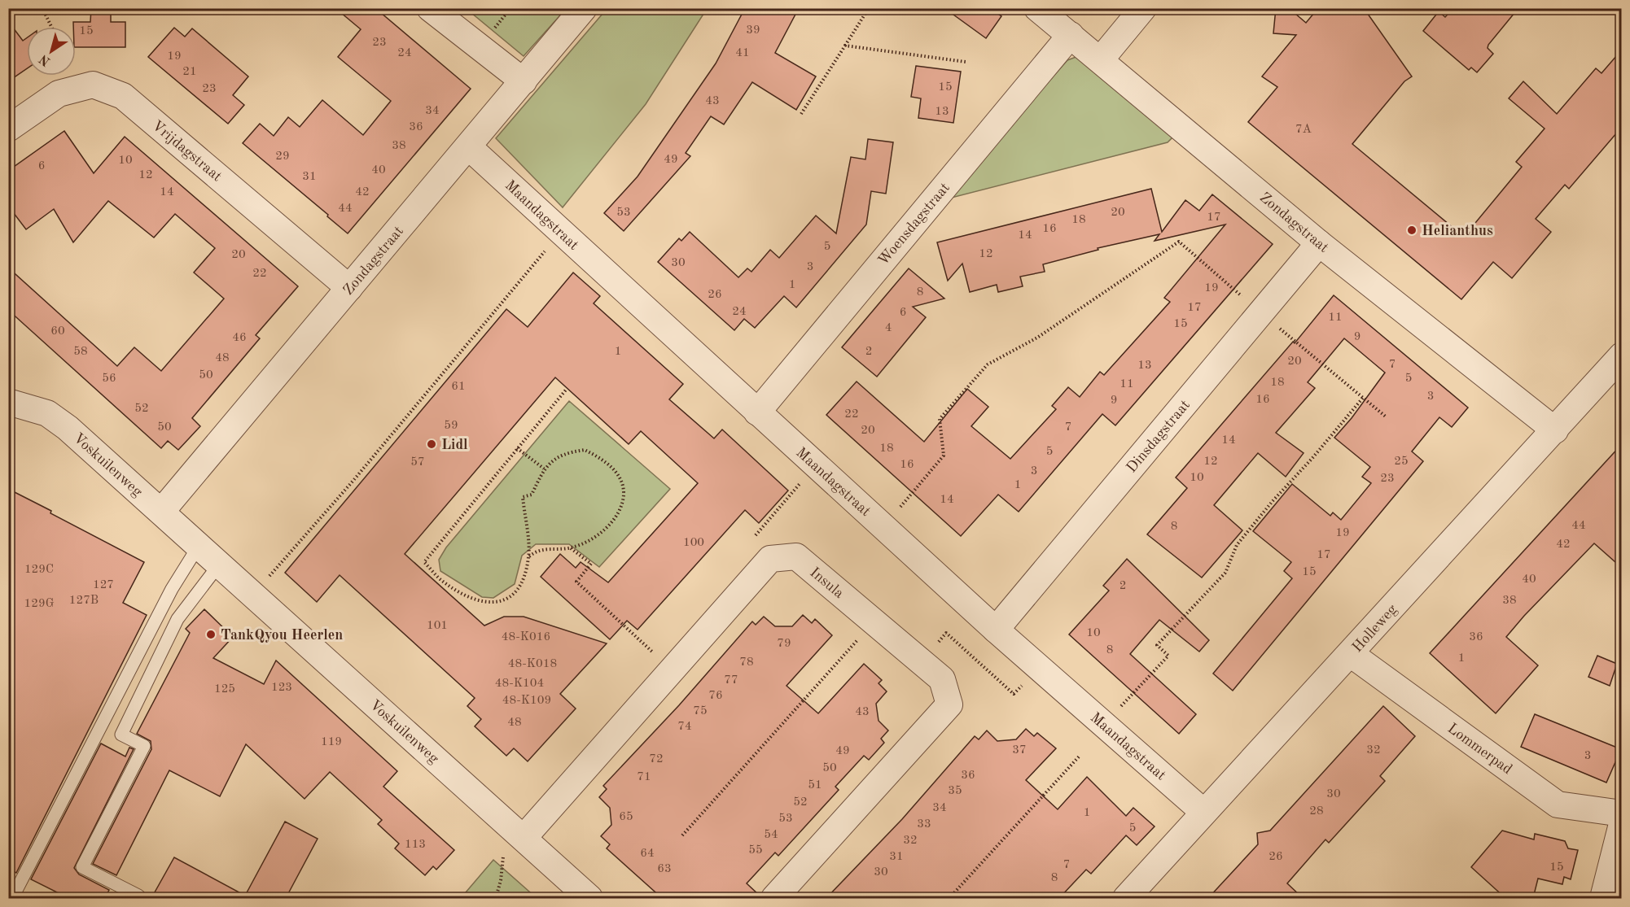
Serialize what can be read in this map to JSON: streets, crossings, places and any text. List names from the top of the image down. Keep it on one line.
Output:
{"streets":{"street":["Vrijdagstraat","Maandagstraat","Zondagstraat","Woensdagstraat","Dinsdagstraat","Voskuilenweg","Insula","Holleweg","Lommerpad"]},"crossings":[["Vrijdagstraat","Zondagstraat"],["Maandagstraat","Zondagstraat"],["Maandagstraat","Woensdagstraat"],["Maandagstraat","Dinsdagstraat"],["Maandagstraat","Holleweg"],["Zondagstraat","Woensdagstraat"],["Zondagstraat","Dinsdagstraat"],["Zondagstraat","Voskuilenweg"],["Zondagstraat","Holleweg"],["Voskuilenweg","Insula"],["Holleweg","Lommerpad"]],"places":["Helianthus","Lidl","TankQyou Heerlen"],"house_numbers":["39","15","23","24","41","19","21","15","23","43","34","13","36","7A","38","29","49","10","6","40","12","31","14","42","44","53","20","17","18","16","14","5","12","20","30","3","22","1","19","8","26","17","24","6","11","15","4","60","9","46","58","1","2","48","20","7","13","50","56","5","18","11","61","3","16","9","52","22","59","50","7","20","14","18","5","12","25","57","16","3","10","23","1","14","44","8","19","100","42","17","129C","15","40","127","2","127B","38","129G","101","10","48-K016","36","79","8","1","78","48-K018","77","48-K104","123","125","76","48-K109","75","43","48","74","119","37","32","49","3","72","50","36","71","51","35","30","52","34","28","1","65","53","33","5","54","32","113","55","64","31","26","7","15","63","30","8"],"north":"bottom left"}
